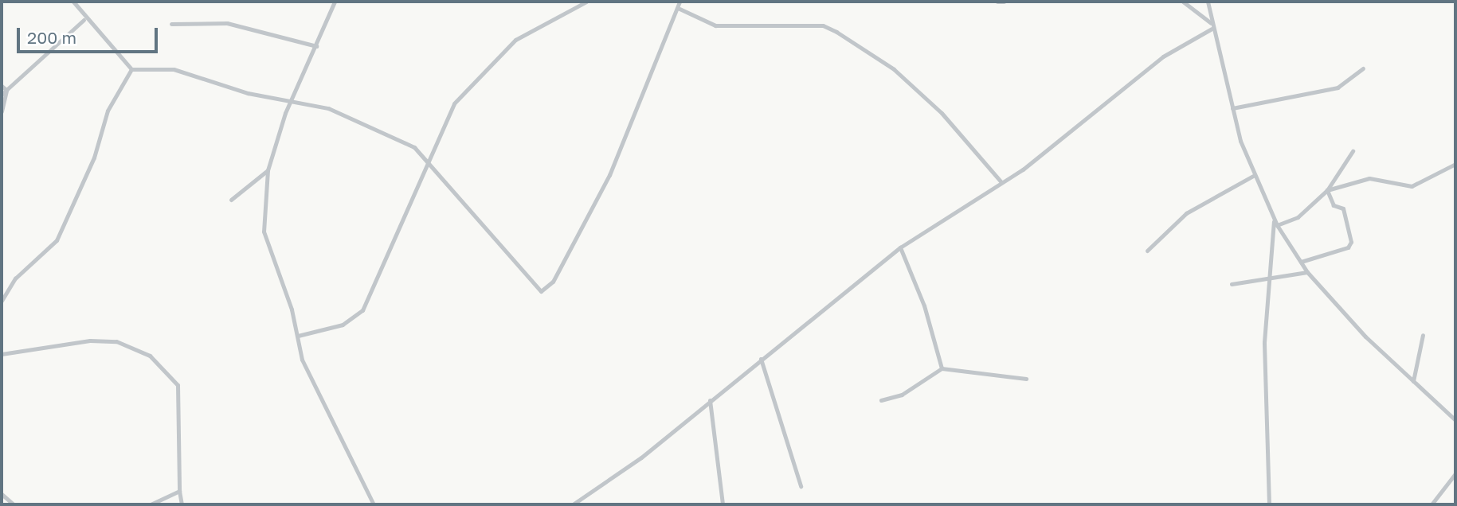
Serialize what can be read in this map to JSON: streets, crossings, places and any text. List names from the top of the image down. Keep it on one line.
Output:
{"scale_bar":"200 m"}
